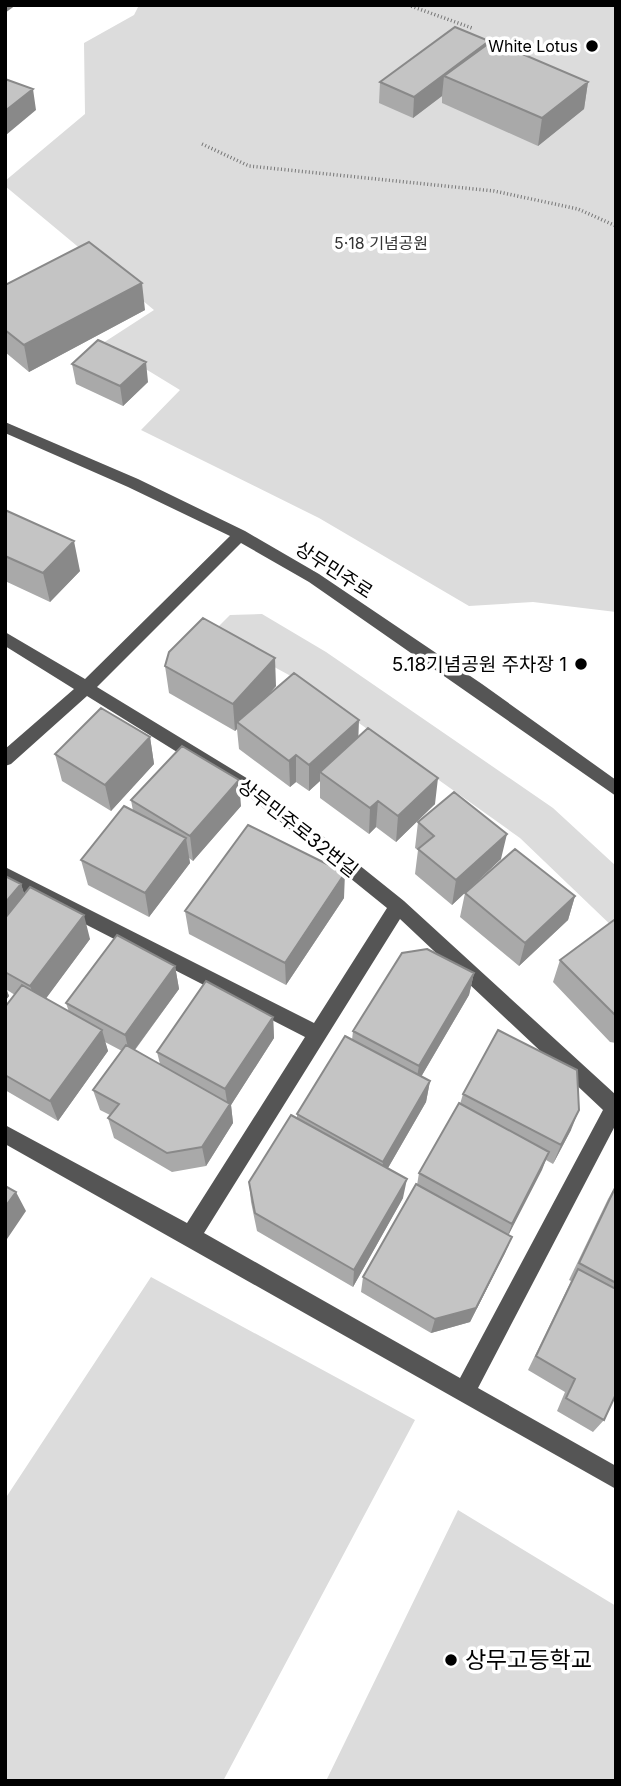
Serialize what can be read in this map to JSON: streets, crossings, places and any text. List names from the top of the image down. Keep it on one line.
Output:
{"streets":{"street":["상무민주로","상무민주로32번길"]},"parks":["5·18 기념공원"],"places":["White Lotus","5.18기념공원 주차장 1","상무고등학교"]}
